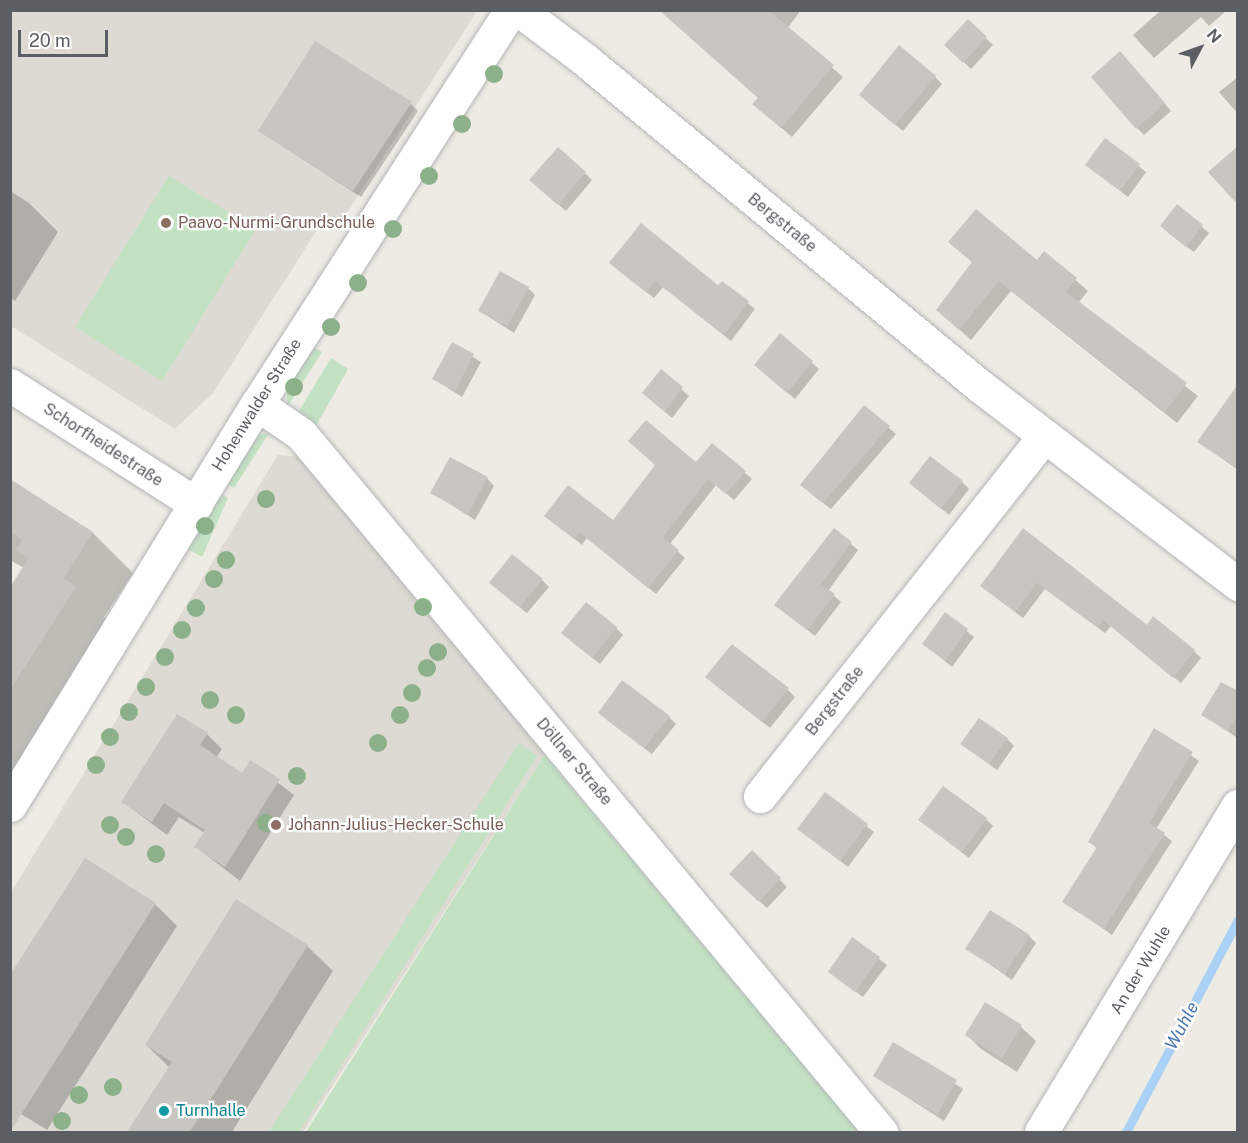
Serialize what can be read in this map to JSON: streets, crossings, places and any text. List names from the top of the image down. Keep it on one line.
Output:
{"streets":{"street":["Bergstraße","Hohenwalder Straße","Schorfheidestraße","Döllner Straße","An der Wuhle"]},"crossings":[["Hohenwalder Straße","Schorfheidestraße"],["Hohenwalder Straße","Döllner Straße"]],"water":["Wuhle"],"places":["Paavo-Nurmi-Grundschule","Johann-Julius-Hecker-Schule","Turnhalle"],"scale_bar":"20 m","north":"top right"}
